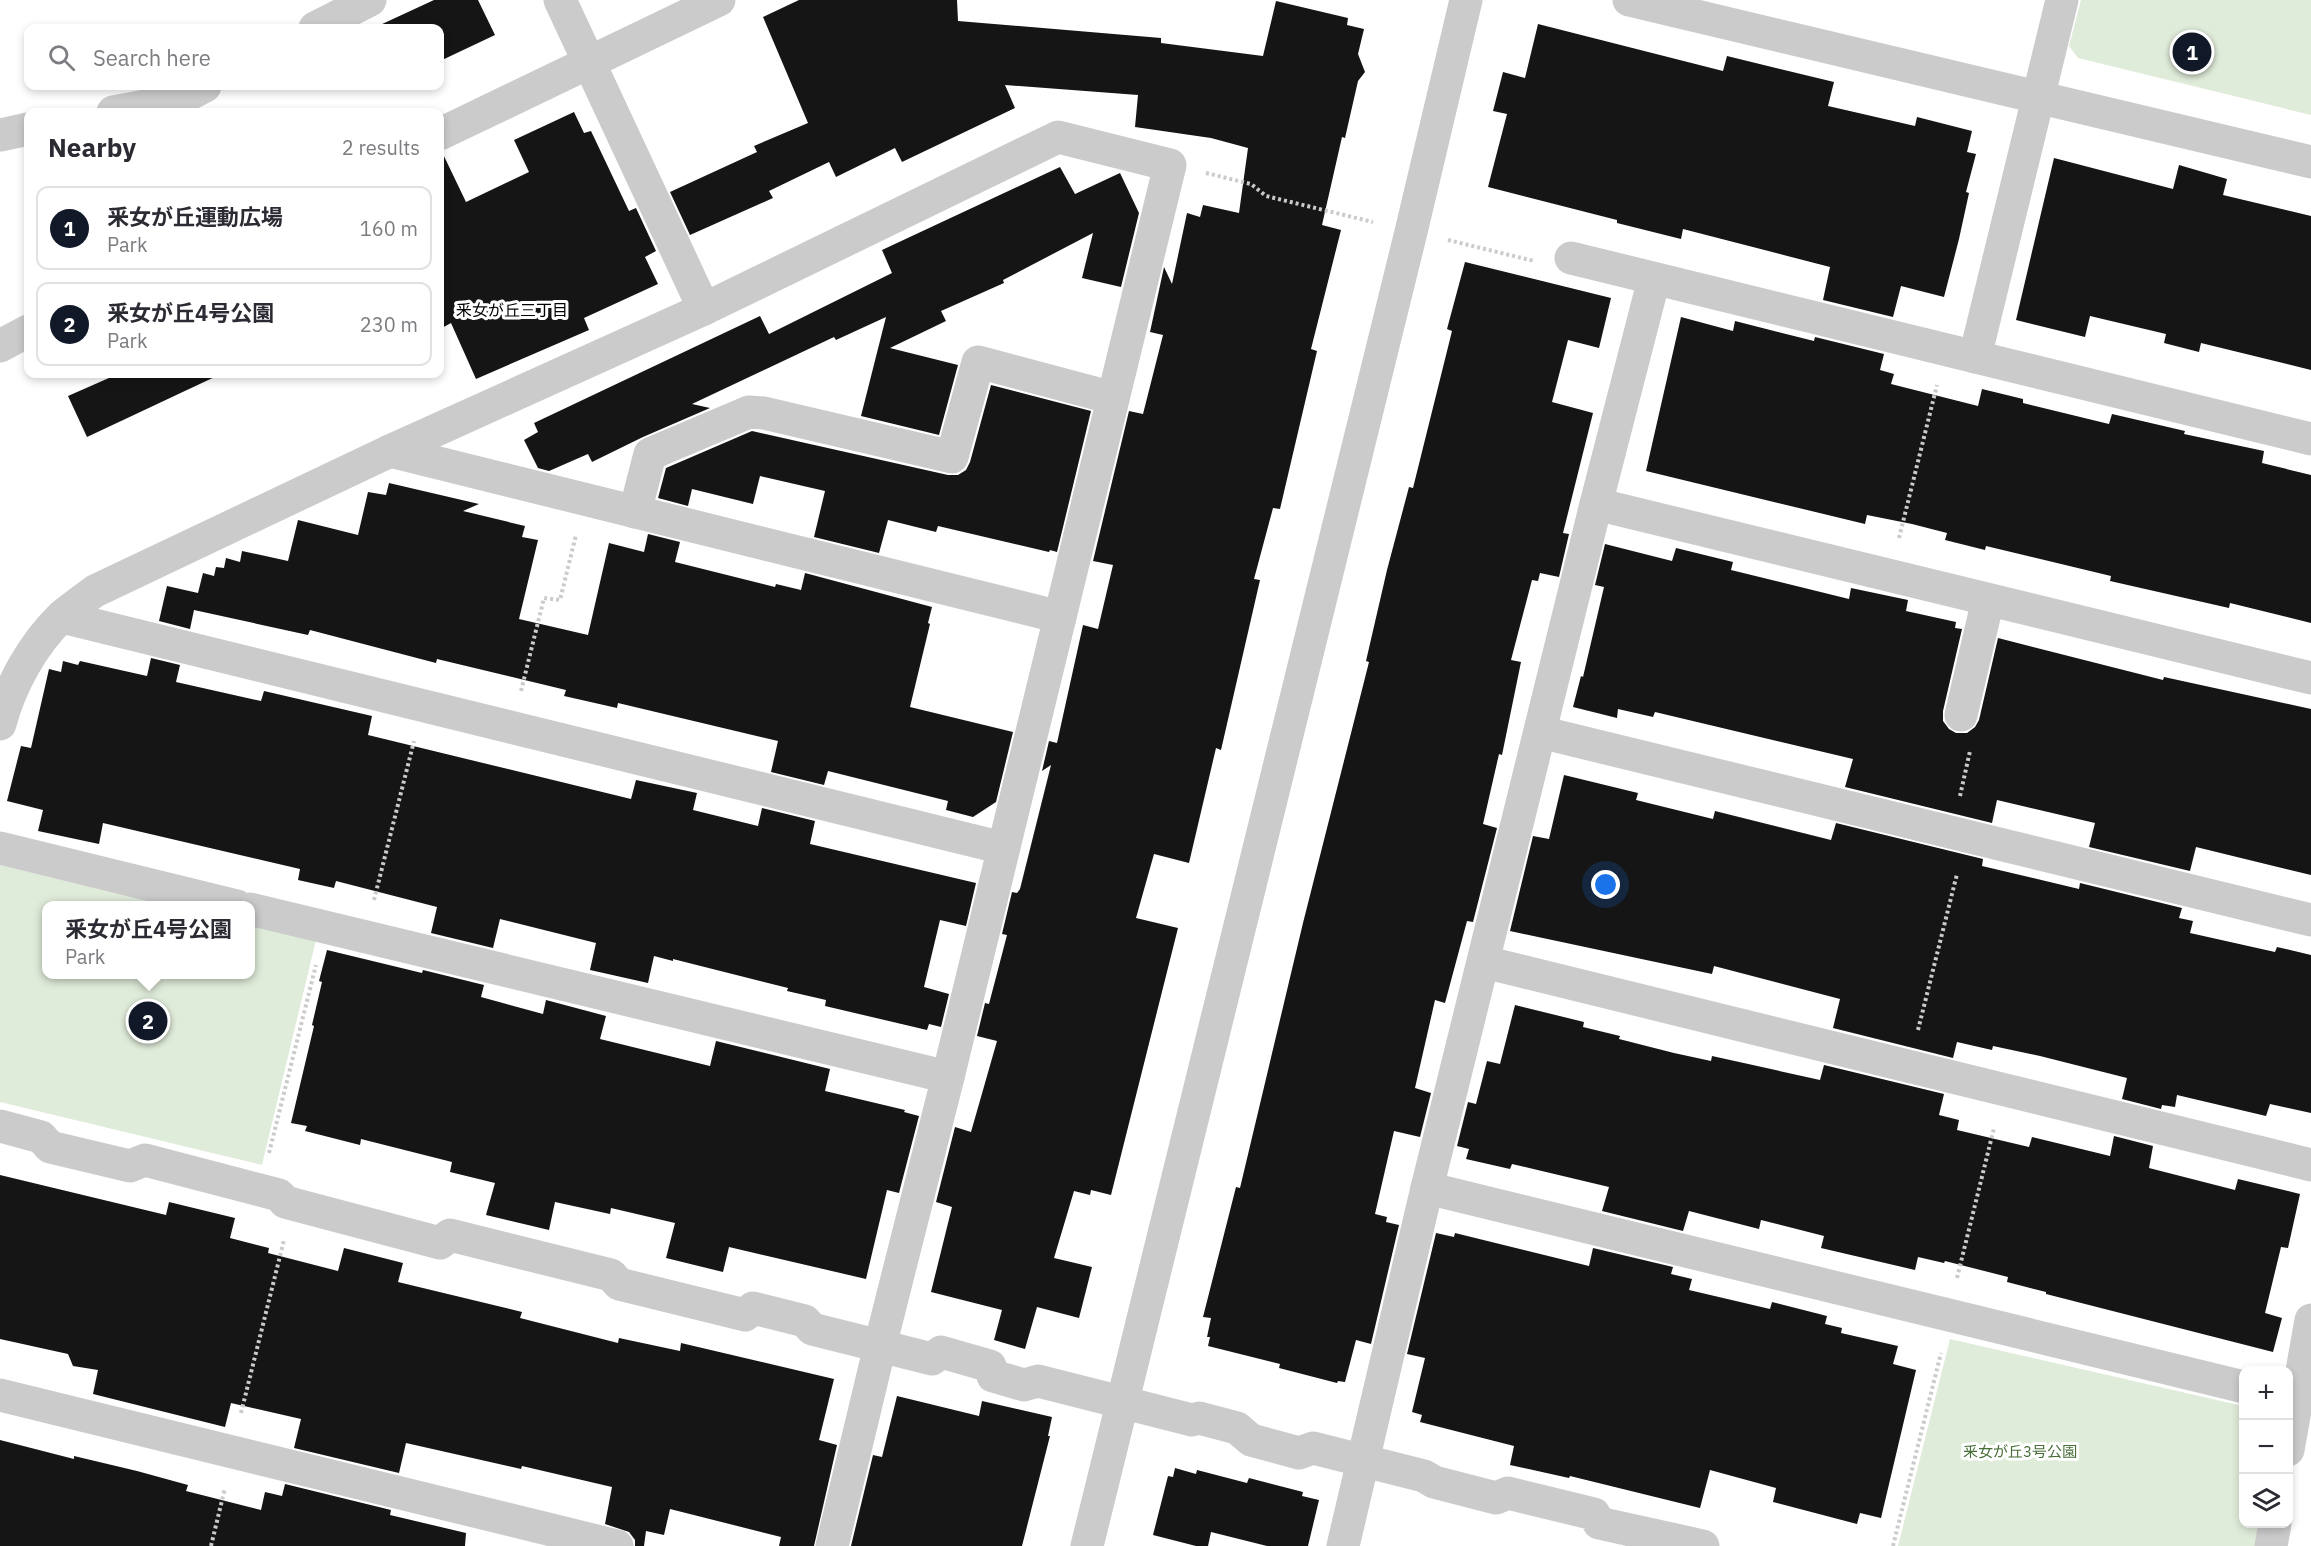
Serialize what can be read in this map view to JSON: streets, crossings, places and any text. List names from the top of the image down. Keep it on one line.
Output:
{"districts":["釆女が丘三丁目"],"parks":["釆女が丘3号公園"],"page":{"search":"Search here","pins":["1","2"],"heading":["Nearby","2 results"],"list":[{"mark":"1","name":"釆女が丘運動広場","note":"Park","value":"160 m"},{"mark":"2","name":"釆女が丘4号公園","note":"Park","value":"230 m"}],"popup":["釆女が丘4号公園","Park"],"map_buttons":["+","−"]}}
